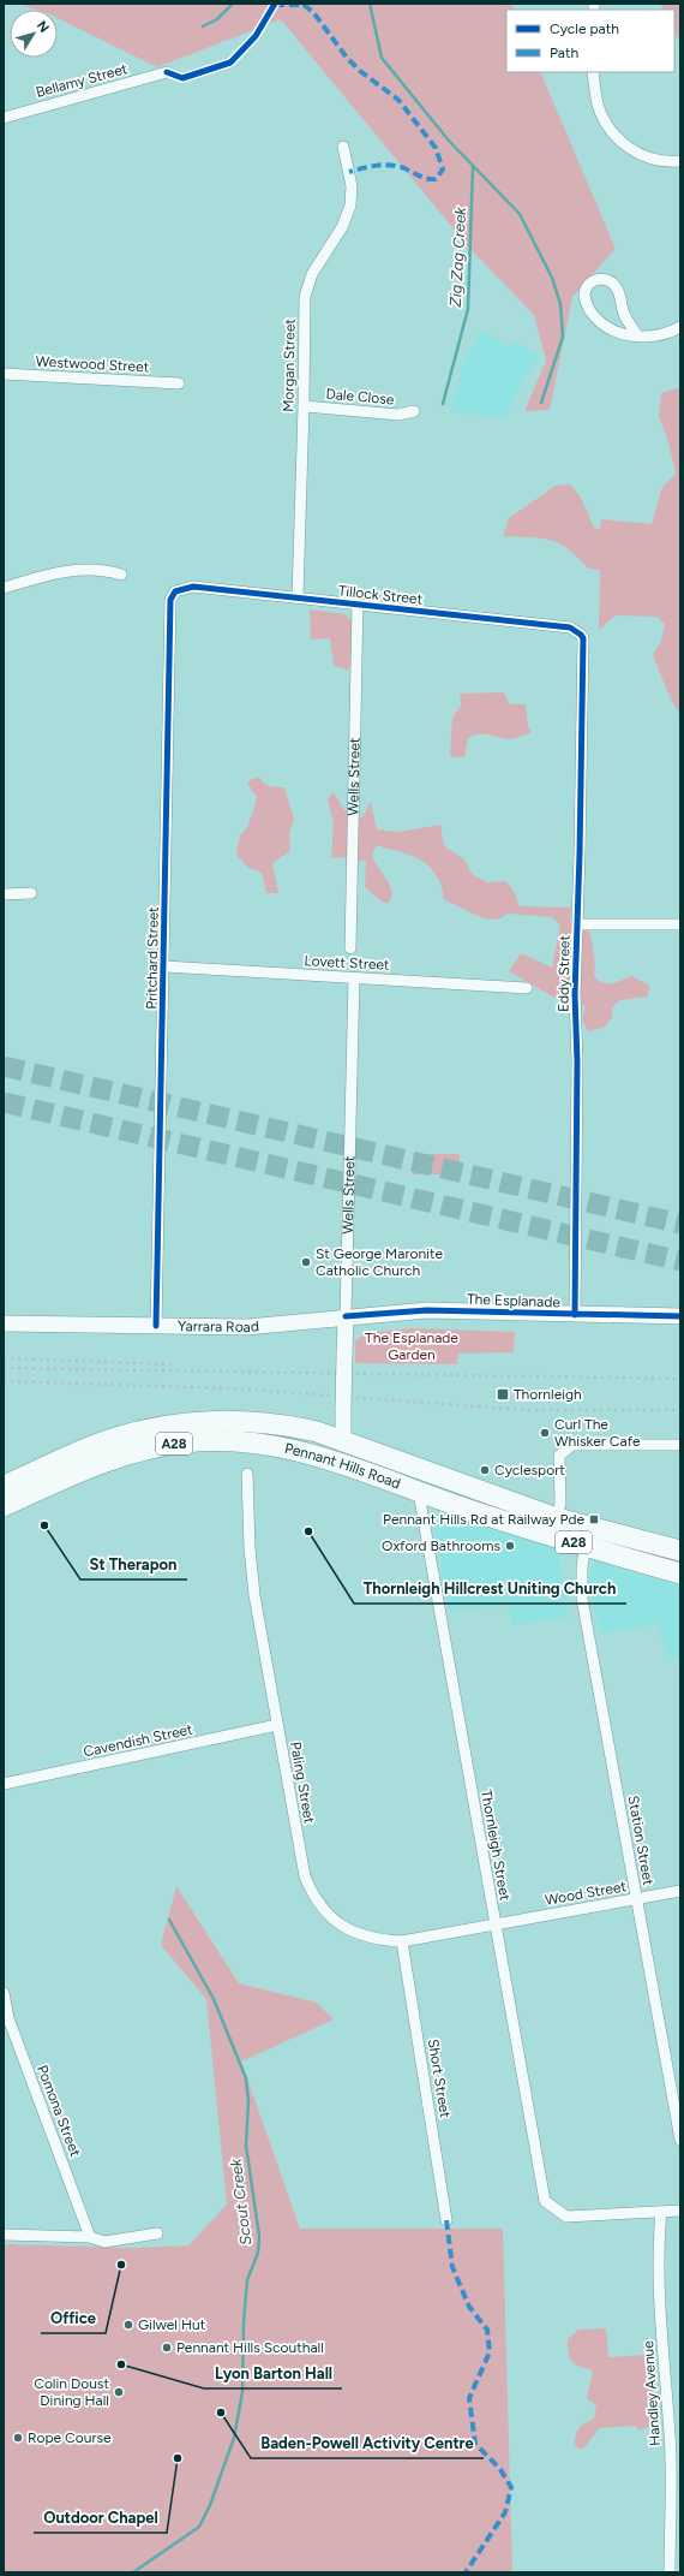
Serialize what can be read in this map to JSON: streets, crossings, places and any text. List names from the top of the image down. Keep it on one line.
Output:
{"streets":{"highway":["A28","Pennant Hills Road"],"main road":["Wells Street","The Esplanade","Yarrara Road"],"street":["Bellamy Street","Westwood Street","Morgan Street","Dale Close","Tillock Street","Pritchard Street","Lovett Street","Eddy Street","Cavendish Street","Paling Street","Station Street","Thornleigh Street","Wood Street","Short Street","Pomona Street","Handley Avenue"]},"crossings":[["Morgan Street","Dale Close"],["Morgan Street","Tillock Street"],["Tillock Street","Wells Street"],["Tillock Street","Pritchard Street"],["Tillock Street","Eddy Street"],["Wells Street","Lovett Street"],["Wells Street","The Esplanade"],["Wells Street","Yarrara Road"],["Wells Street","Pennant Hills Road"],["Pritchard Street","Lovett Street"],["Pritchard Street","Yarrara Road"],["Eddy Street","The Esplanade"],["The Esplanade","Yarrara Road"],["Pennant Hills Road","Station Street"],["Pennant Hills Road","Thornleigh Street"],["Cavendish Street","Paling Street"],["Paling Street","Thornleigh Street"],["Paling Street","Wood Street"],["Paling Street","Short Street"],["Station Street","Wood Street"],["Thornleigh Street","Wood Street"],["Thornleigh Street","Handley Avenue"]],"water":["Zig Zag Creek","Scout Creek"],"parks":["The Esplanade Garden"],"places":{"other":["St George Maronite Catholic Church","Curl The Whisker Cafe","Cyclesport","St Therapon","Thornleigh Hillcrest Uniting Church","Oxford Bathrooms","Office","Gilwel Hut","Pennant Hills Scouthall","Lyon Barton Hall","Colin Doust Dining Hall","Baden-Powell Activity Centre","Rope Course","Outdoor Chapel"],"transit":["Thornleigh","Pennant Hills Rd at Railway Pde"]},"legend":["Cycle path","Path"],"north":"top right"}
